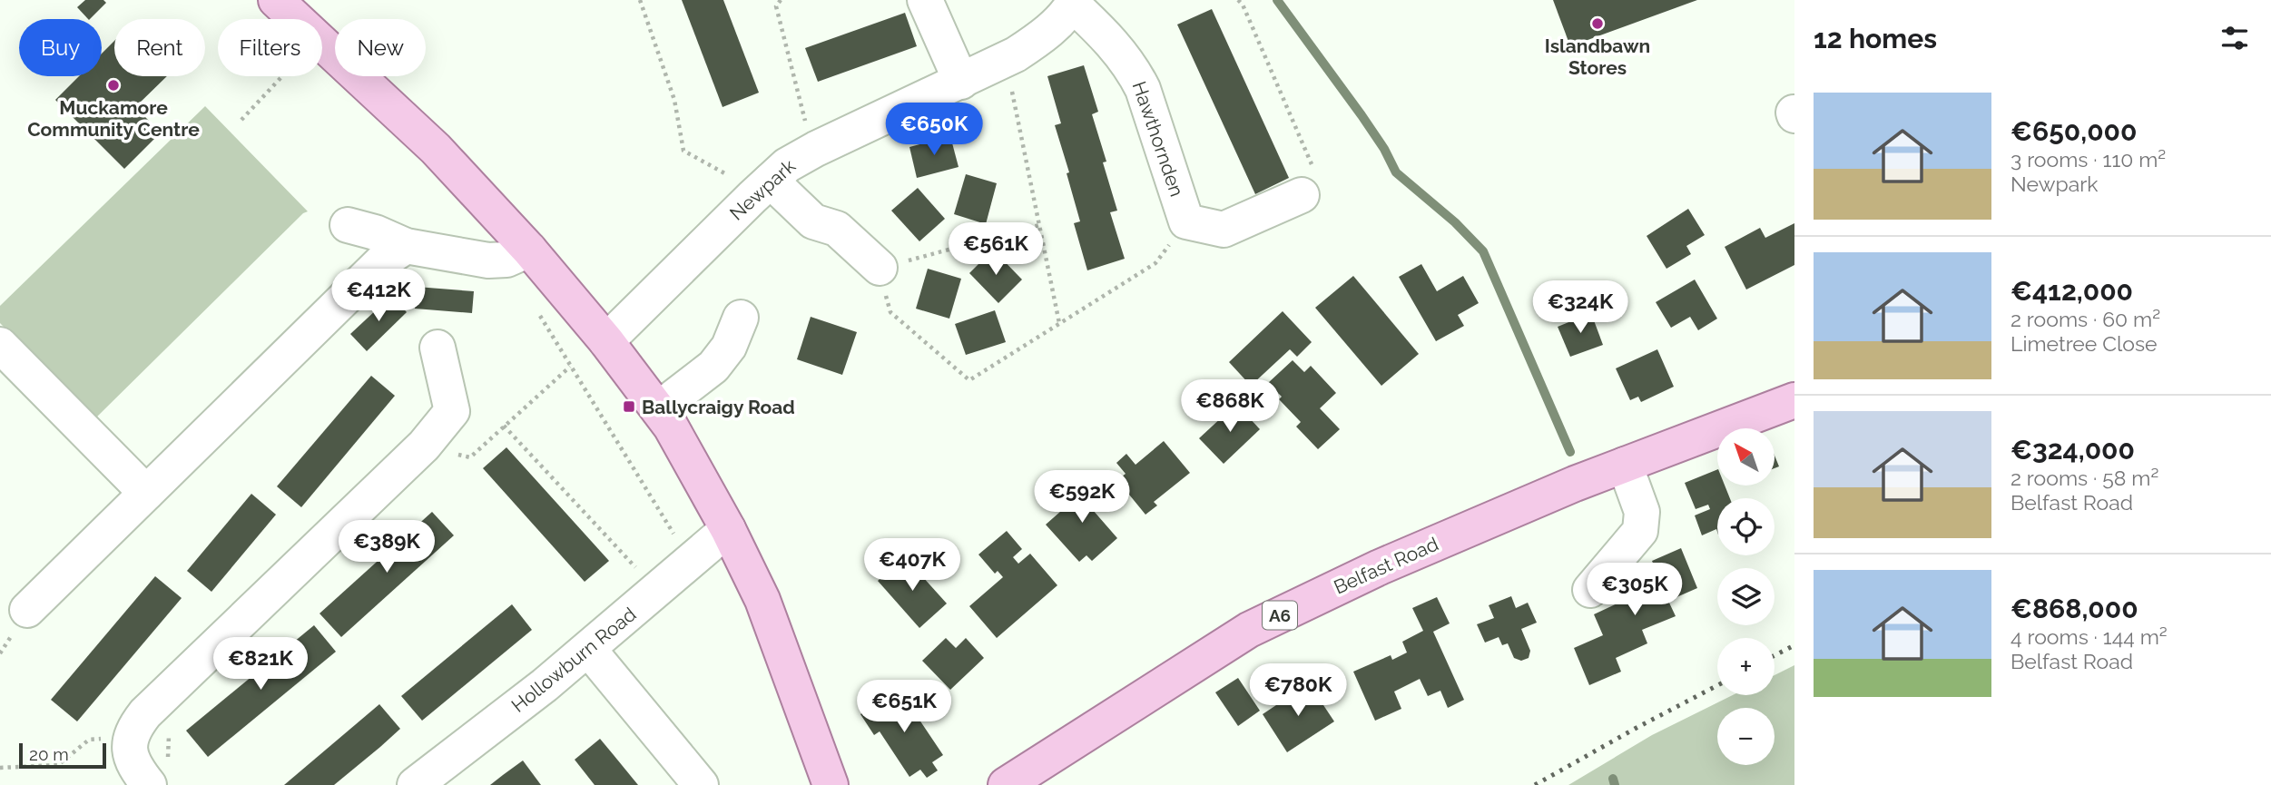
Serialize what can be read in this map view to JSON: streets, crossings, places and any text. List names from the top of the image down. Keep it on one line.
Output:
{"streets":{"main road":["Belfast Road","A6"],"street":["Hawthornden","Newpark","Hollowburn Road"]},"crossings":[["Hawthornden","Newpark"]],"places":{"other":["Islandbawn Stores","Muckamore Community Centre"],"transit":["Ballycraigy Road"]},"scale_bar":"20 m","north":"top left","page":{"heading":"12 homes","chip":["Buy","Rent","Filters","New"],"list":[{"name":"€650,000","note":"3 rooms · 110 m² · Newpark"},{"name":"€412,000","note":"2 rooms · 60 m² · Limetree Close"},{"name":"€324,000","note":"2 rooms · 58 m² · Belfast Road"},{"name":"€868,000","note":"4 rooms · 144 m² · Belfast Road"}],"price":["€650K","€561K","€412K","€324K","€868K","€592K","€389K","€407K","€305K","€821K","€780K","€651K"],"map_buttons":["+","−"],"scale":"20 m"}}
